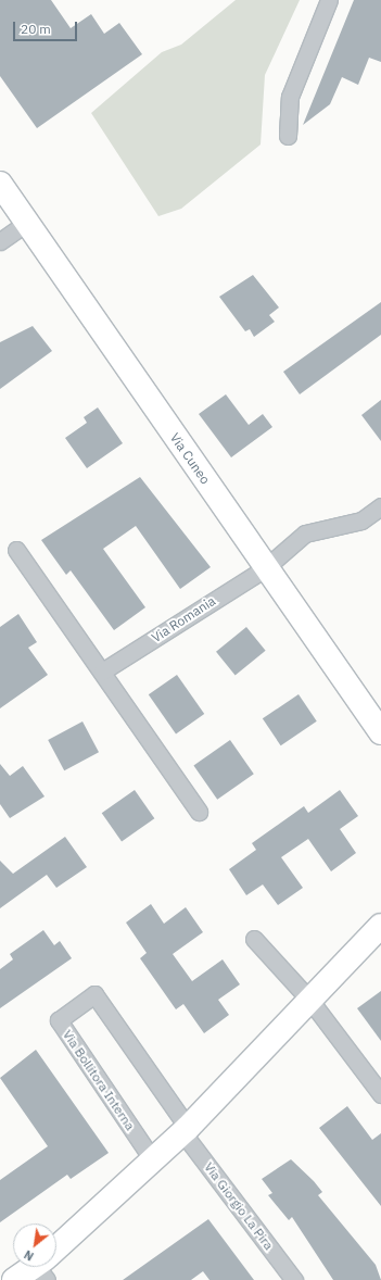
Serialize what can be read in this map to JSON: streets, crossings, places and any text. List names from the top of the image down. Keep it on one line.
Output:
{"streets":{"street":["Via Cuneo","Via Romania","Via Bollitora Interna","Via Giorgio La Pira"]},"crossings":[["Via Cuneo","Via Romania"],["Via Bollitora Interna","Via Giorgio La Pira"]],"scale_bar":"20 m","north":"bottom left"}
